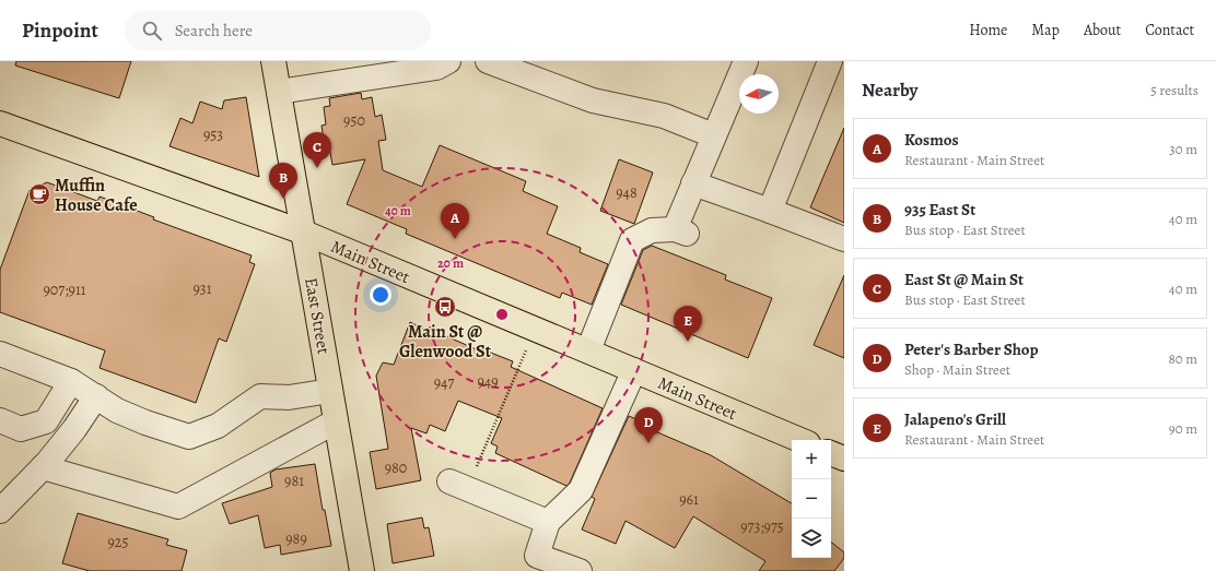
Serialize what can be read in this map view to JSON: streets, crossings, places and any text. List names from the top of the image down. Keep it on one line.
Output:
{"streets":{"main road":["Main Street","East Street"]},"crossings":[["Main Street","East Street"]],"places":{"cafe":["Muffin House Cafe"],"bus stop":["Main St @ Glenwood St"]},"house_numbers":["950","953","948","931","907;911","949","947","980","981","961","973;975","989","925"],"north":"left","page":{"header":"Pinpoint","search":"Search here","nav":["Home","Map","About","Contact"],"heading":["Nearby","5 results"],"list":[{"mark":"A","name":"Kosmos","note":"Restaurant · Main Street","value":"30 m"},{"mark":"B","name":"935 East St","note":"Bus stop · East Street","value":"40 m"},{"mark":"C","name":"East St @ Main St","note":"Bus stop · East Street","value":"40 m"},{"mark":"D","name":"Peter's Barber Shop","note":"Shop · Main Street","value":"80 m"},{"mark":"E","name":"Jalapeno's Grill","note":"Restaurant · Main Street","value":"90 m"}],"pins":["C","B","A","E","D"],"map_buttons":["+","−"]},"rings":["40 m","20 m"]}
